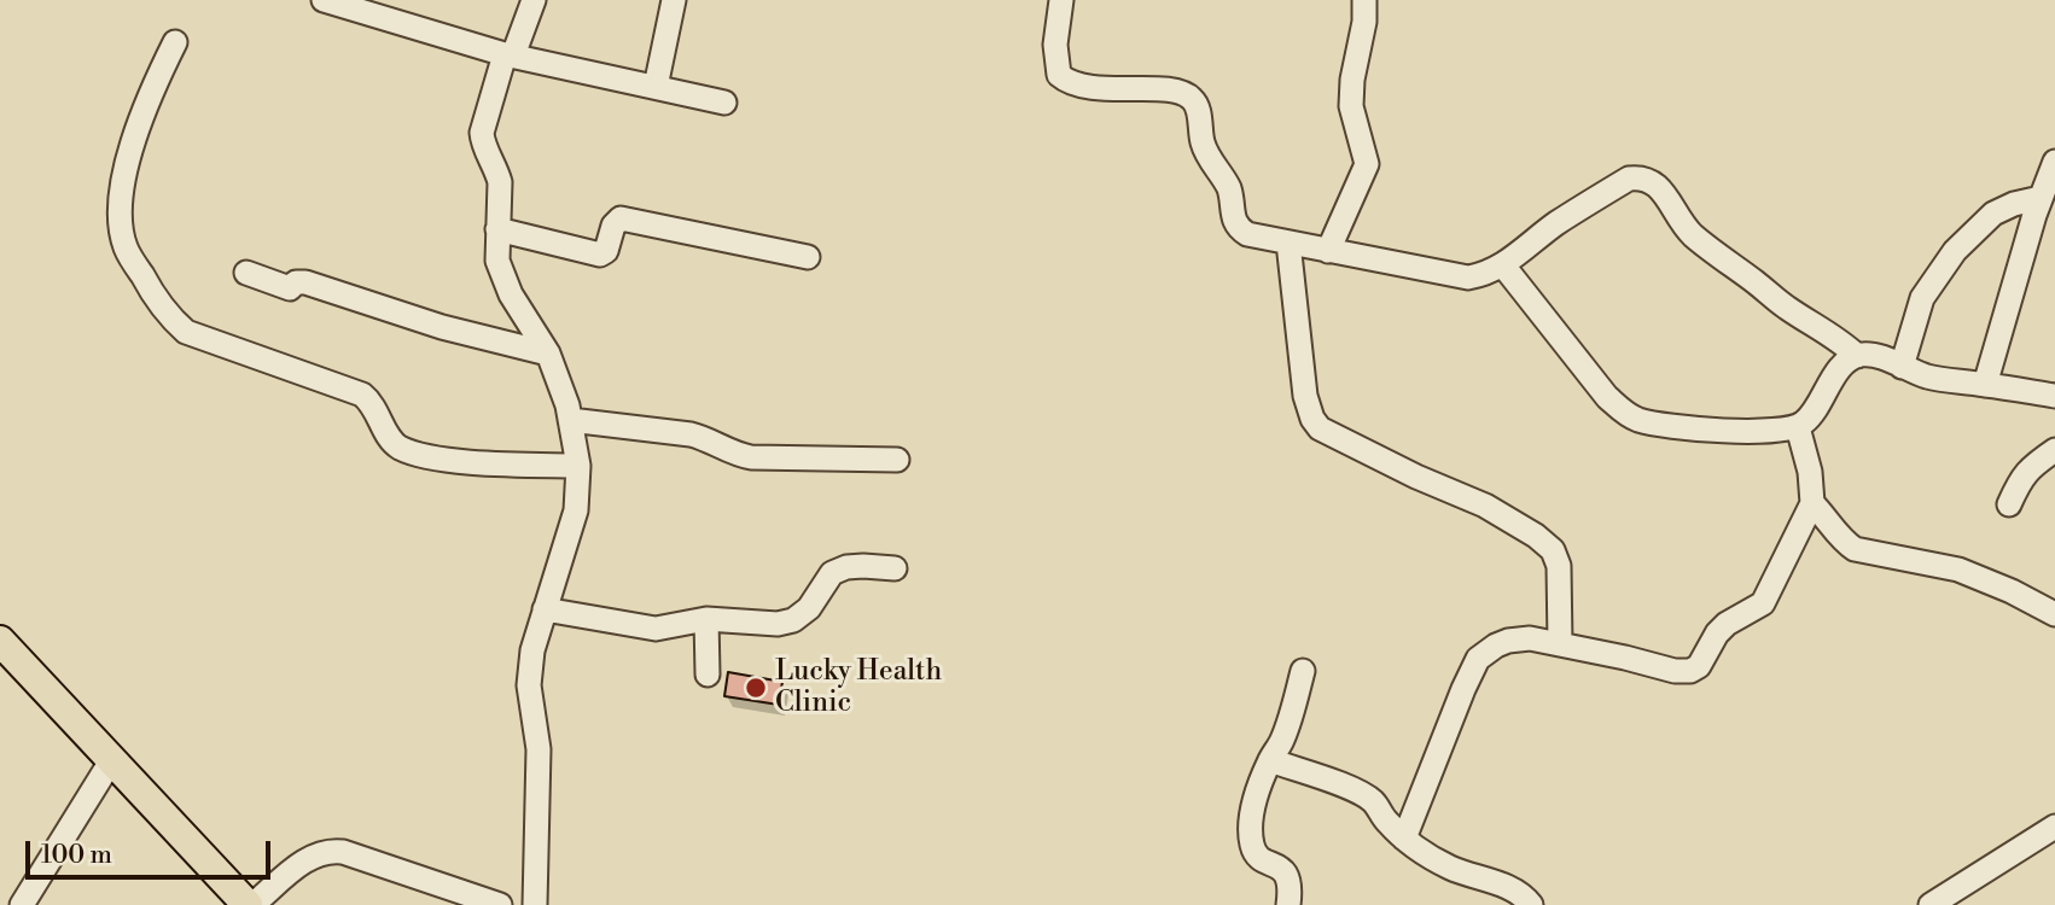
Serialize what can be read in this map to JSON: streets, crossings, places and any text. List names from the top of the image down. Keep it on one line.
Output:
{"places":["Lucky Health Clinic"],"scale_bar":"100 m"}
